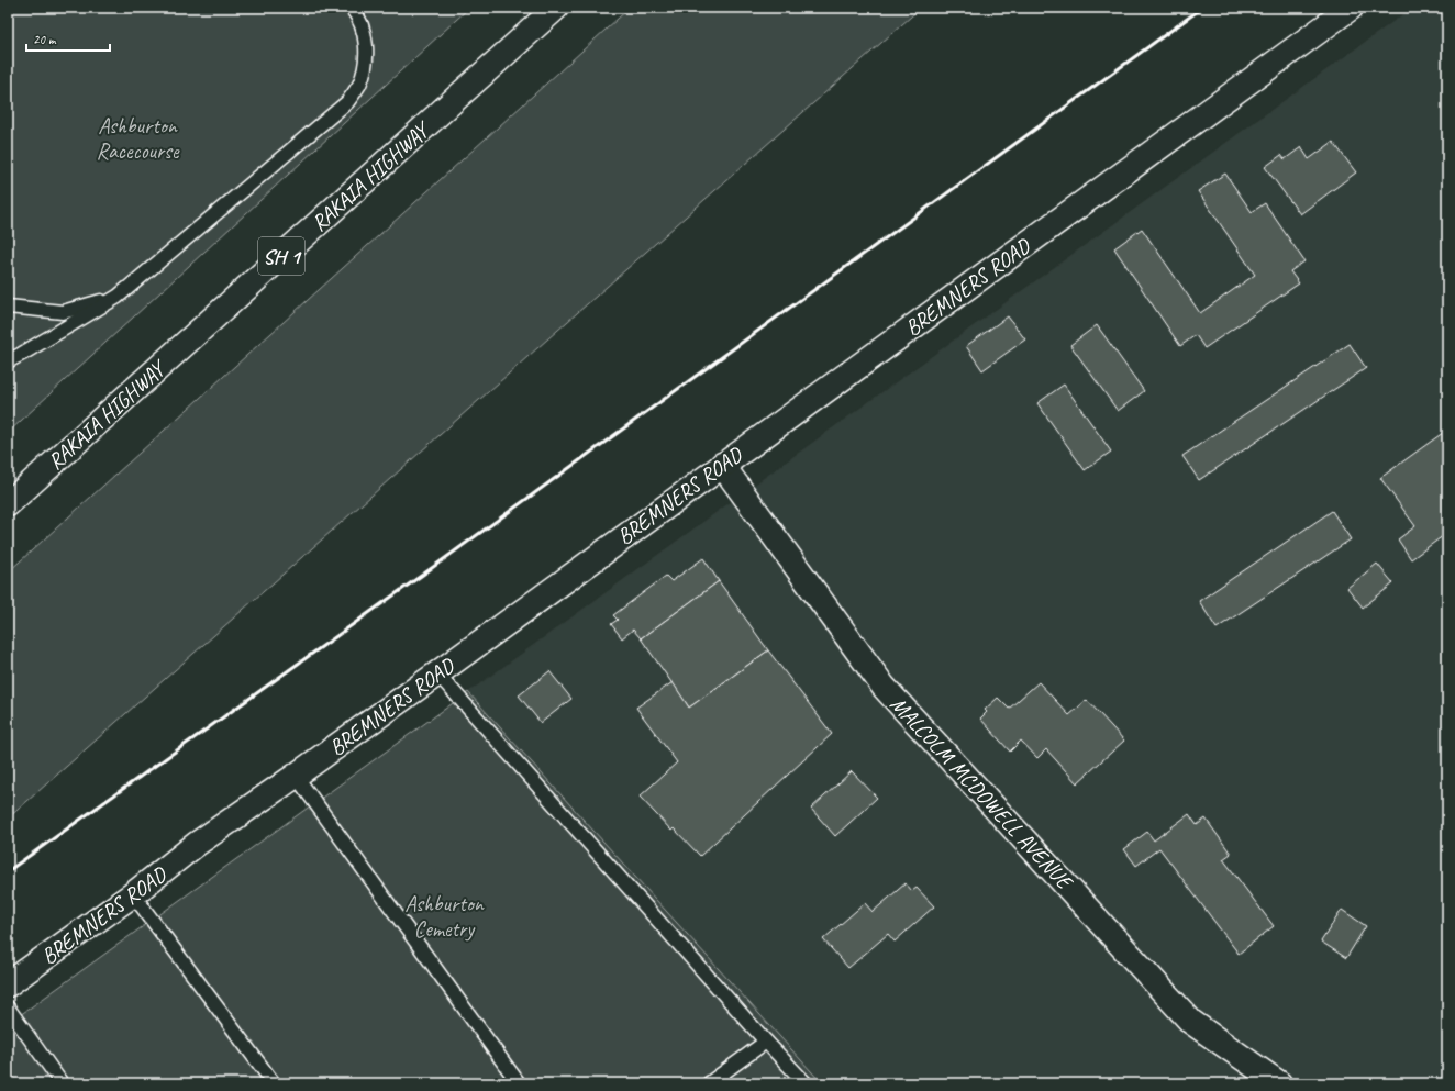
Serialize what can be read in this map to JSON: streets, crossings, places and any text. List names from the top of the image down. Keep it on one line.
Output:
{"streets":{"main road":["RAKAIA HIGHWAY","SH 1","BREMNERS ROAD","MALCOLM MCDOWELL AVENUE"]},"crossings":[["BREMNERS ROAD","MALCOLM MCDOWELL AVENUE"]],"parks":["Ashburton Racecourse","Ashburton Cemetry"],"scale_bar":"20 m"}
